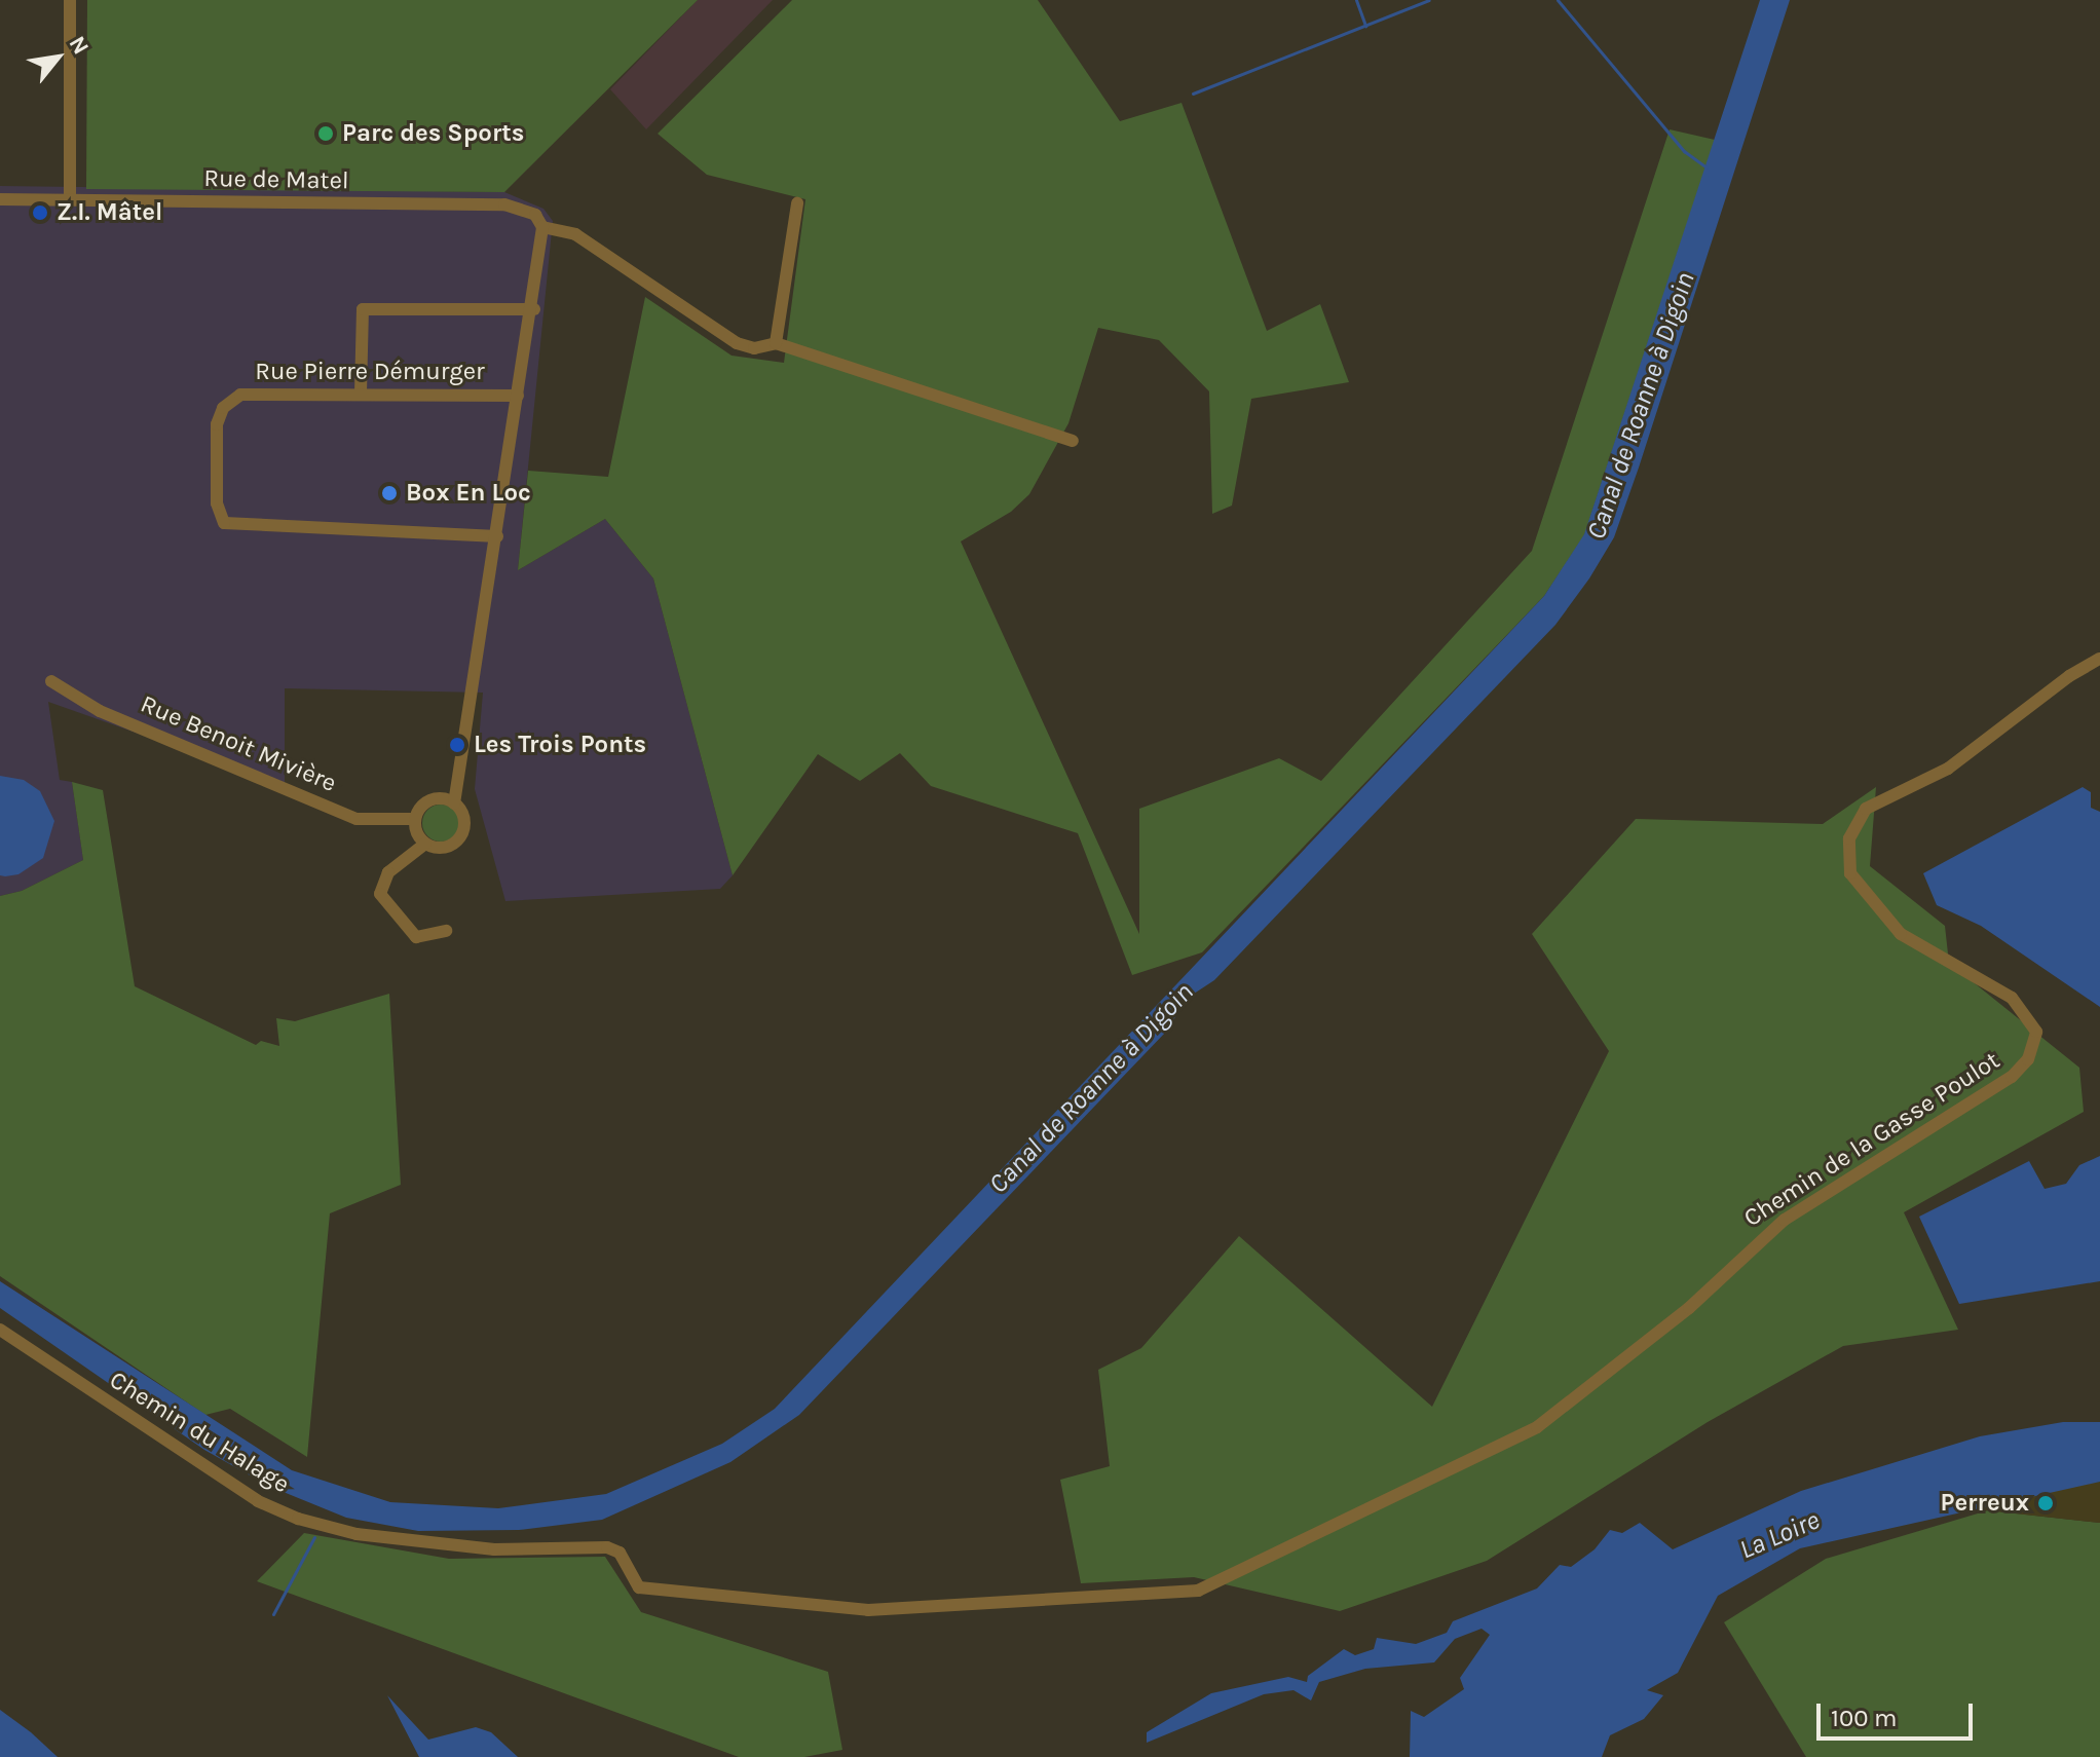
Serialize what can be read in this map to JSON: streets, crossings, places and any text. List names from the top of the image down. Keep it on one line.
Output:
{"streets":{"street":["Rue de Matel","Rue Pierre Démurger","Rue Benoit Mivière","Chemin de la Gasse Poulot","Chemin du Halage"]},"crossings":[["Chemin de la Gasse Poulot","Chemin du Halage"]],"water":["Canal de Roanne à Digoin","La Loire"],"places":["Parc des Sports","Z.I. Mâtel","Box En Loc","Les Trois Ponts","Perreux"],"scale_bar":"100 m","north":"top right"}
